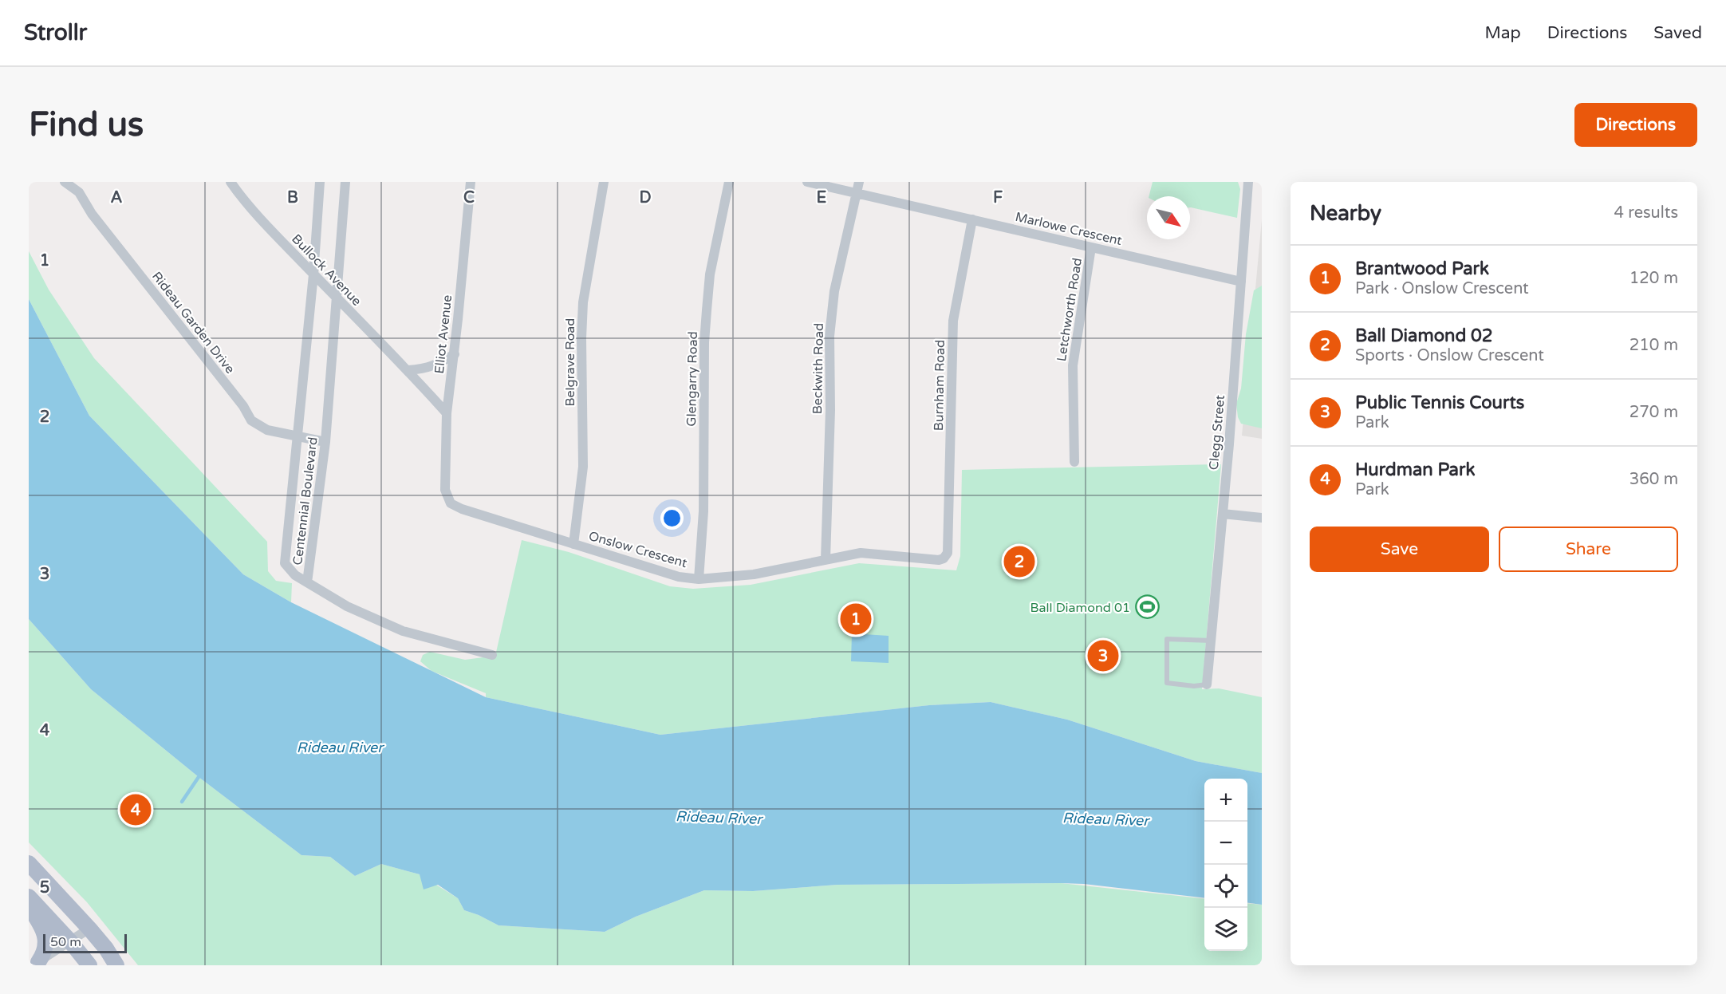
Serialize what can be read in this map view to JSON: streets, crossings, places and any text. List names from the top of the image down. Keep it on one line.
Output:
{"streets":{"street":["Marlowe Crescent","Bullock Avenue","Letchworth Road","Rideau Garden Drive","Elliot Avenue","Belgrave Road","Beckwith Road","Glengarry Road","Burnham Road","Clegg Street","Centennial Boulevard","Onslow Crescent"]},"crossings":[["Marlowe Crescent","Letchworth Road"],["Marlowe Crescent","Beckwith Road"],["Marlowe Crescent","Burnham Road"],["Marlowe Crescent","Clegg Street"],["Bullock Avenue","Elliot Avenue"],["Bullock Avenue","Centennial Boulevard"],["Rideau Garden Drive","Centennial Boulevard"],["Elliot Avenue","Onslow Crescent"],["Belgrave Road","Onslow Crescent"],["Beckwith Road","Onslow Crescent"],["Glengarry Road","Onslow Crescent"],["Burnham Road","Onslow Crescent"]],"water":["Rideau River"],"places":{"sports":["Ball Diamond 01"]},"scale_bar":"50 m","north":"bottom right","page":{"header":"Strollr","nav":["Map","Directions","Saved"],"buttons":["Directions",["Save","Share"]],"title":"Find us","heading":["Nearby","4 results"],"list":[{"mark":"1","name":"Brantwood Park","note":"Park · Onslow Crescent","value":"120 m"},{"mark":"2","name":"Ball Diamond 02","note":"Sports · Onslow Crescent","value":"210 m"},{"mark":"3","name":"Public Tennis Courts","note":"Park","value":"270 m"},{"mark":"4","name":"Hurdman Park","note":"Park","value":"360 m"}],"pins":["2","1","3","4"],"map_buttons":["+","−"],"scale":"50 m"},"grid":{"columns":["A","B","C","D","E","F"],"rows":["1","2","3","4","5"]}}
